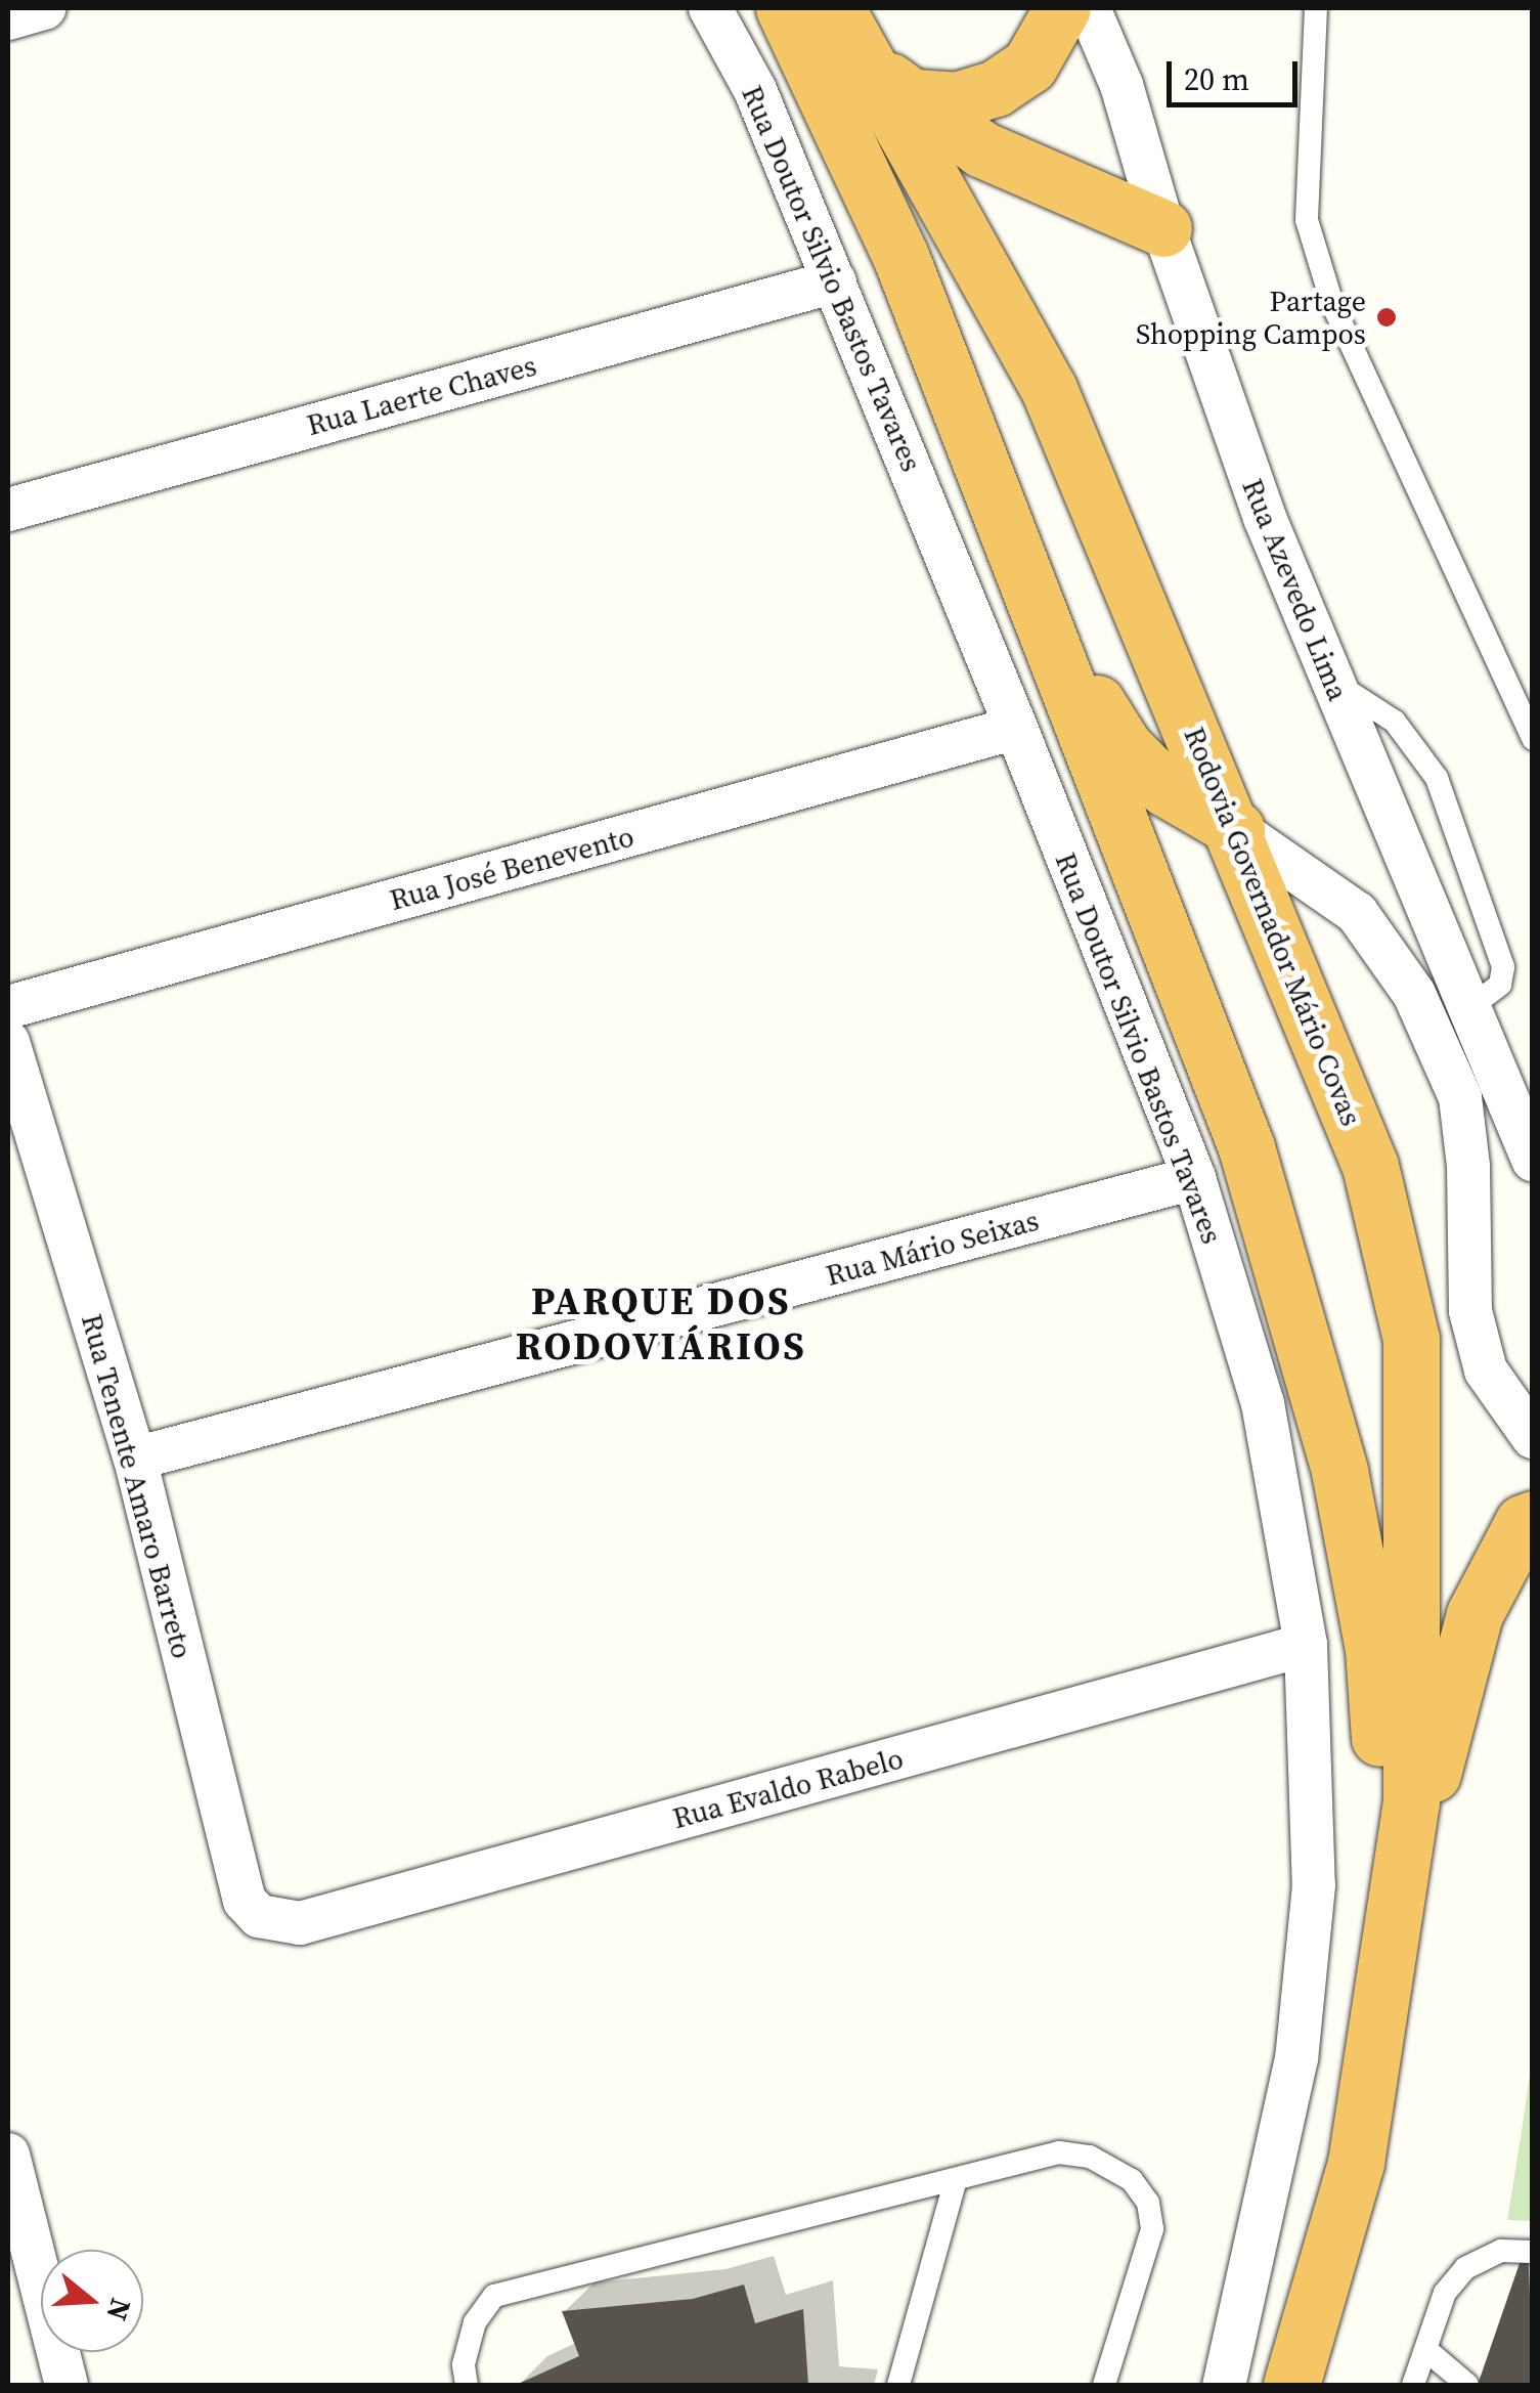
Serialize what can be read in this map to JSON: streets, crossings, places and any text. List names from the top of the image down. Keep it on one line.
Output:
{"streets":{"highway":["Rodovia Governador Mário Covas"],"street":["Rua Doutor Silvio Bastos Tavares","Rua Laerte Chaves","Rua Azevedo Lima","Rua José Benevento","Rua Mário Seixas","Rua Tenente Amaro Barreto","Rua Evaldo Rabelo"]},"crossings":[["Rua Doutor Silvio Bastos Tavares","Rua Laerte Chaves"],["Rua Doutor Silvio Bastos Tavares","Rua José Benevento"],["Rua Doutor Silvio Bastos Tavares","Rua Mário Seixas"],["Rua Doutor Silvio Bastos Tavares","Rua Evaldo Rabelo"],["Rua Mário Seixas","Rua Tenente Amaro Barreto"],["Rua Tenente Amaro Barreto","Rua Evaldo Rabelo"]],"districts":["PARQUE DOS RODOVIÁRIOS"],"places":["Partage Shopping Campos"],"scale_bar":"20 m","north":"right"}
